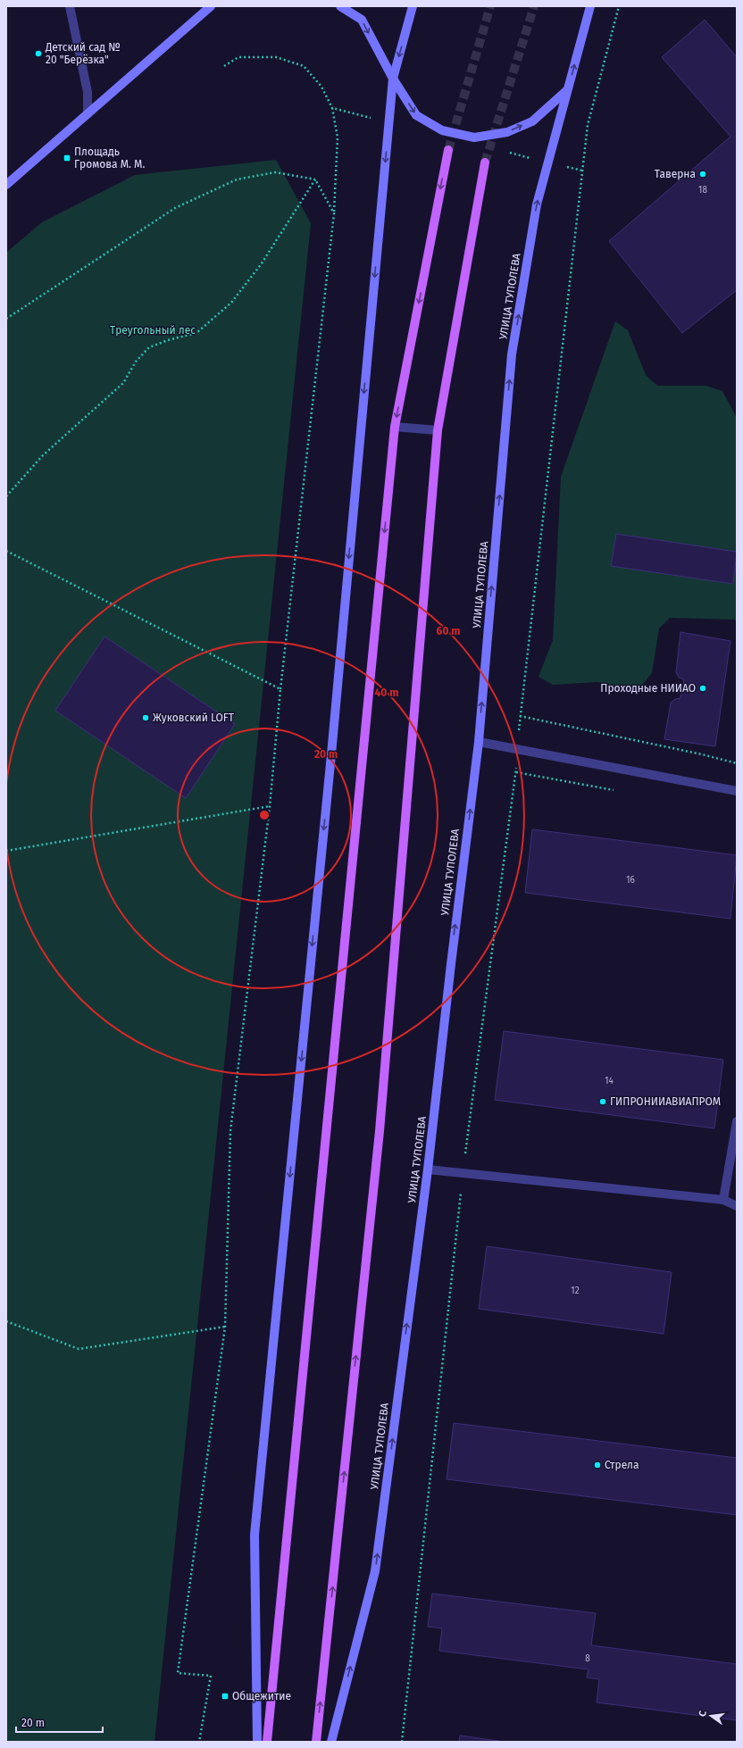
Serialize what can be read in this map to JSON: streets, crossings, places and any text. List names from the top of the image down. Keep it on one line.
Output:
{"streets":{"main road":["УЛИЦА ТУПОЛЕВА"]},"parks":["Треугольный лес"],"places":{"other":["Детский сад № 20 \"Берёзка\"","Таверна","Проходные НИИАО","Жуковский LOFT","ГИПРОНИИАВИАПРОМ","Стрела"],"transit":["Площадь Громова М. М.","Общежитие"]},"house_numbers":["18","16","14","12","8"],"scale_bar":"20 m","north":"left","rings":["60 m","40 m","20 m"]}
